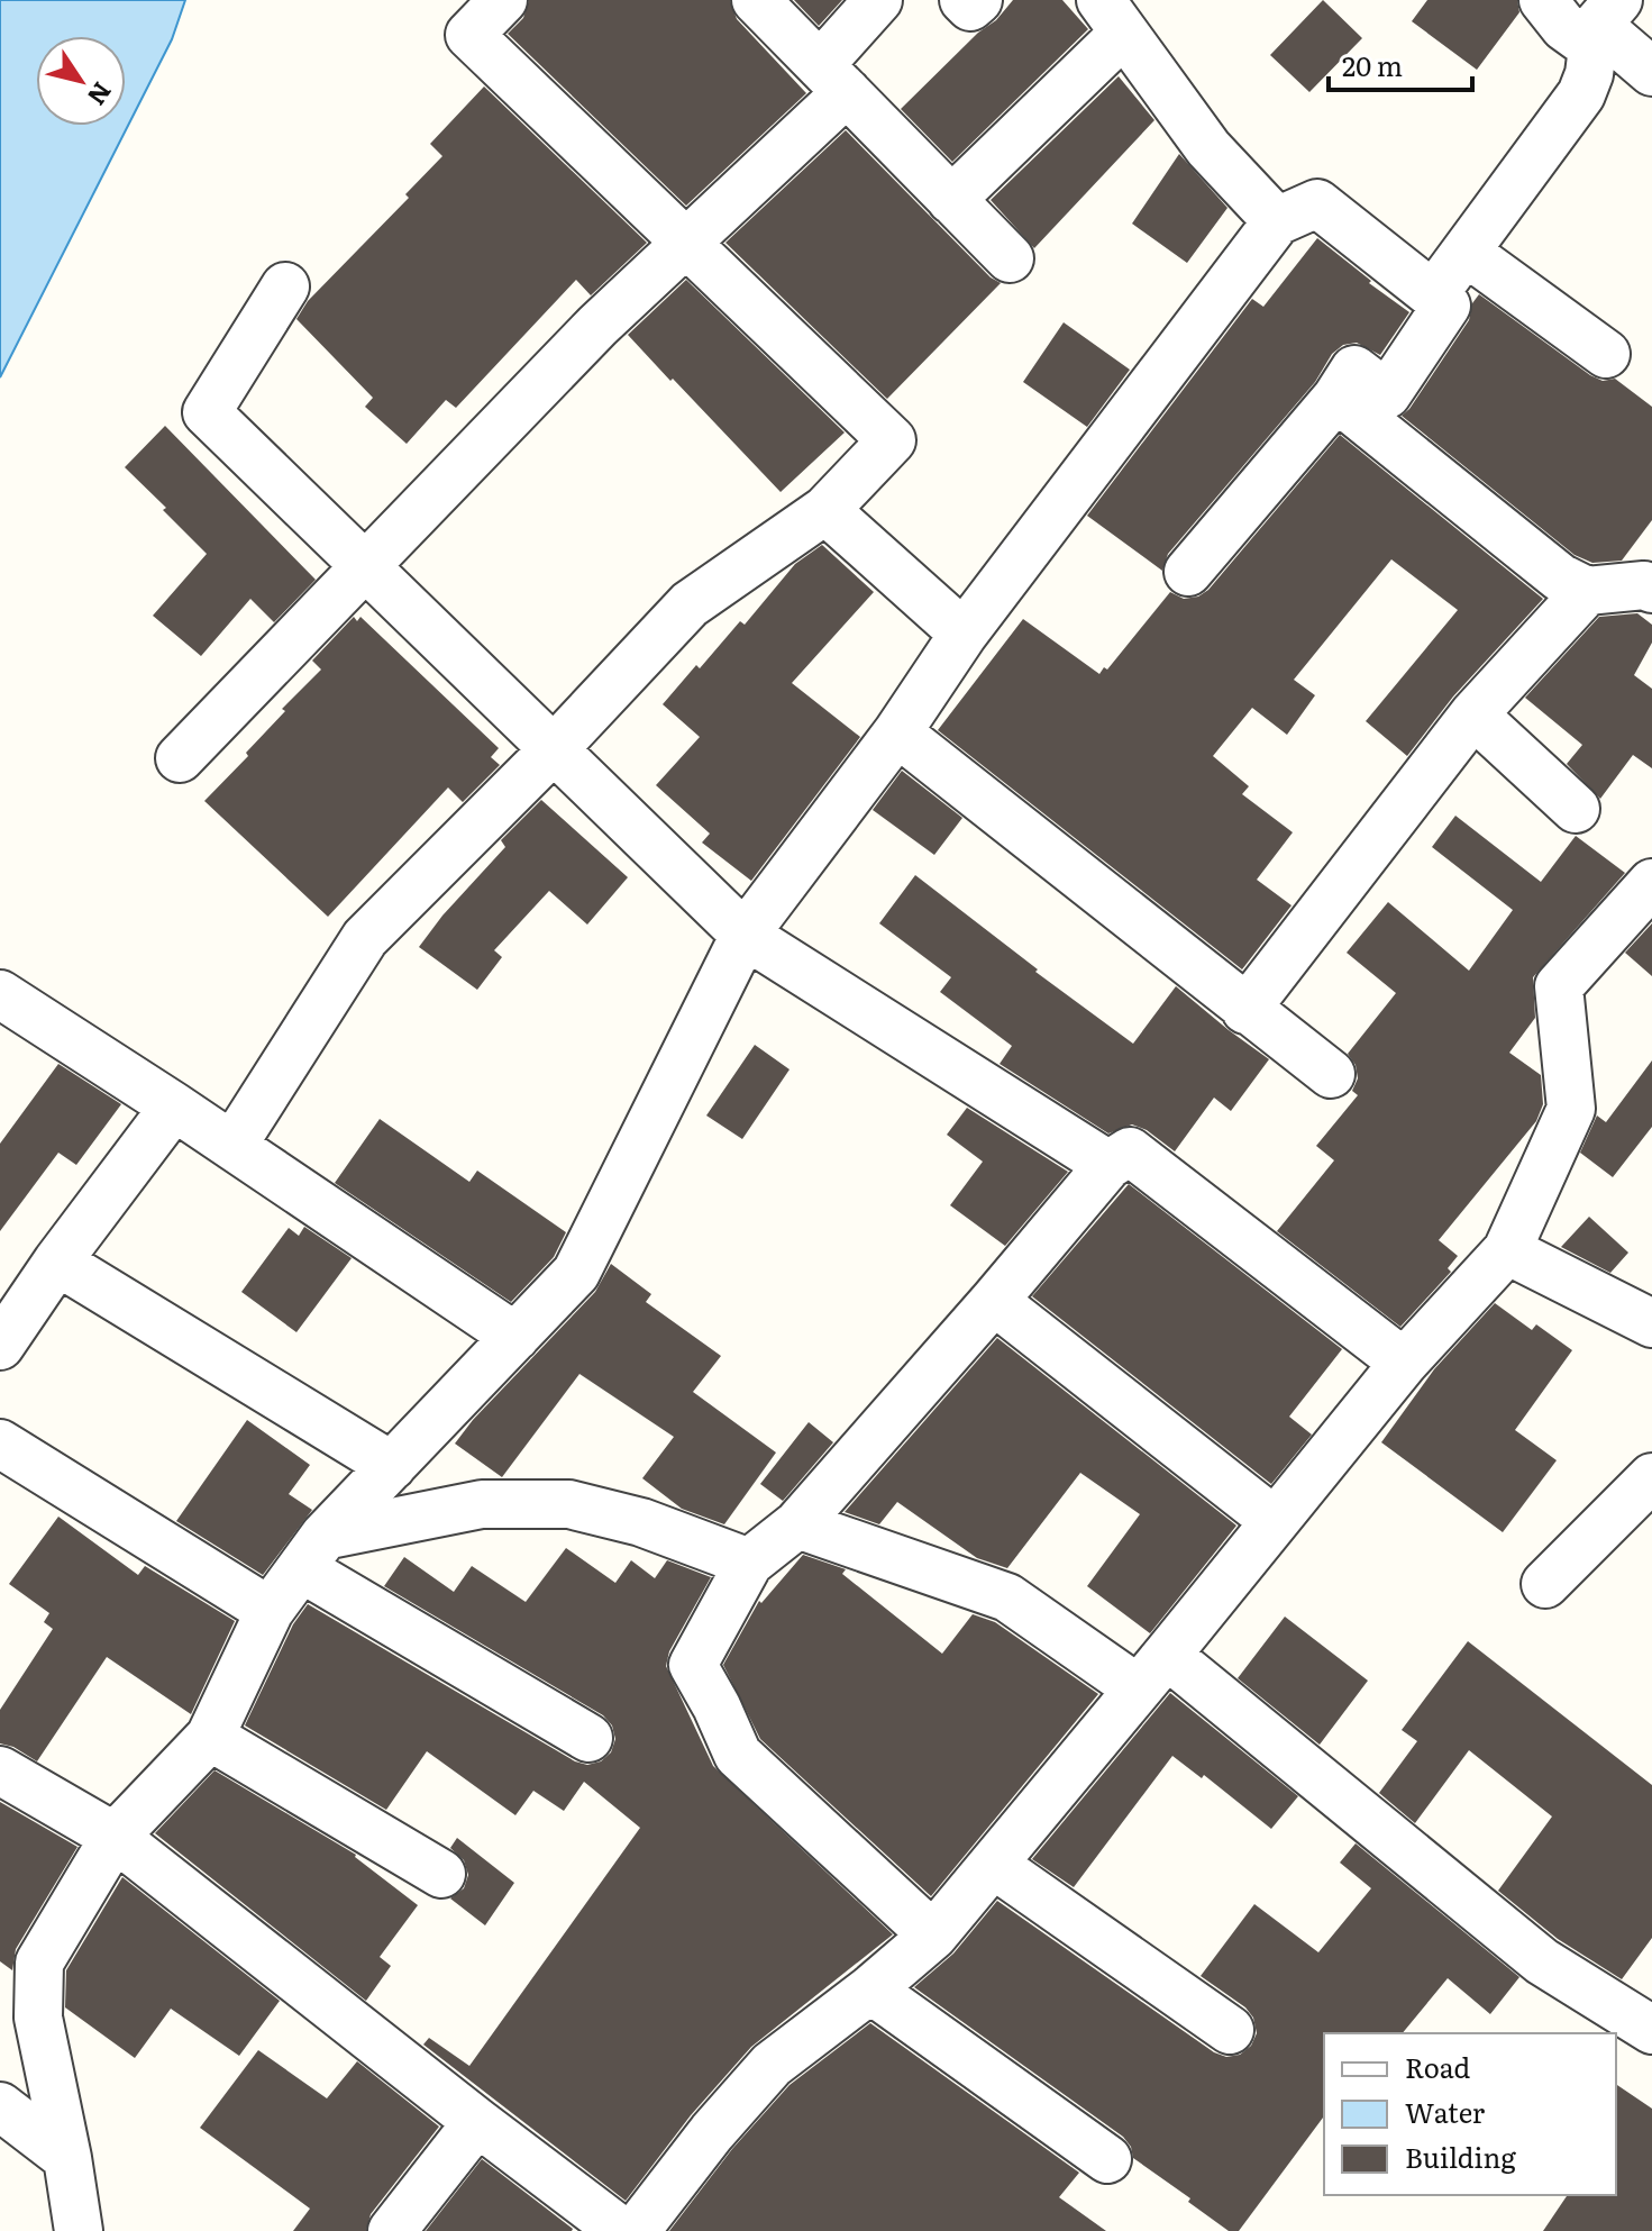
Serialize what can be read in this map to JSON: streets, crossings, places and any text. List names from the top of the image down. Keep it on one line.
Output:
{"legend":["Road","Water","Building"],"scale_bar":"20 m","north":"bottom right"}
